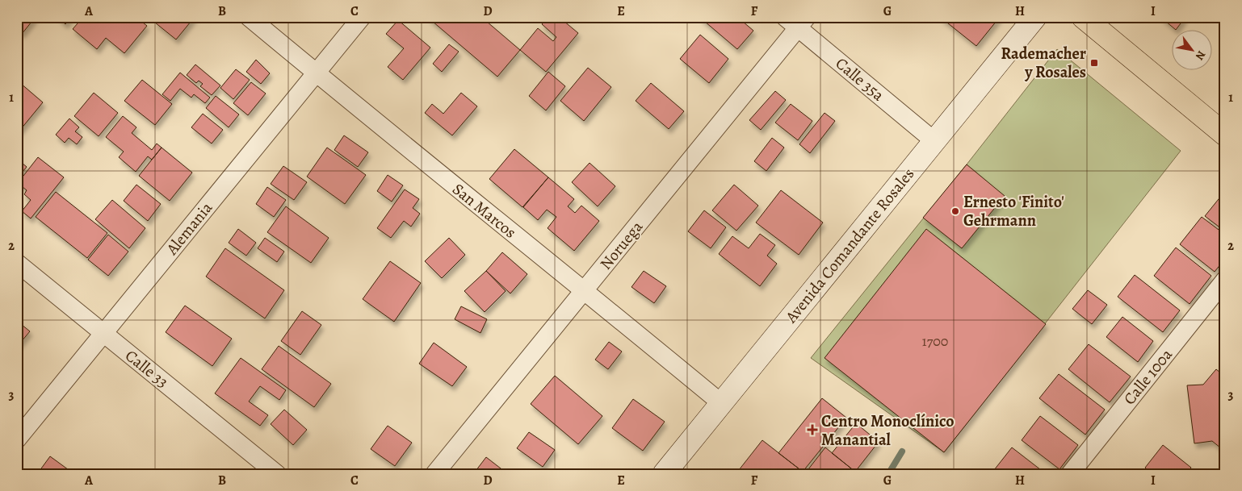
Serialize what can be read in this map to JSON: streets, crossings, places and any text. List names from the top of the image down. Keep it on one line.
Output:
{"streets":{"main road":["Avenida Comandante Rosales"],"street":["Calle 35a","San Marcos","Alemania","Noruega","Calle 33","Calle 100a"]},"crossings":[["Calle 35a","Noruega"],["Calle 35a","Avenida Comandante Rosales"],["San Marcos","Alemania"],["San Marcos","Noruega"],["San Marcos","Avenida Comandante Rosales"],["Alemania","Calle 33"]],"places":{"transit":["Rademacher y Rosales"],"other":["Ernesto 'Finito' Gehrmann"],"health":["Centro Monoclínico Manantial"]},"house_numbers":["1700"],"north":"bottom right","grid":{"columns":["A","B","C","D","E","F","G","H","I"],"rows":["1","2","3"]}}
